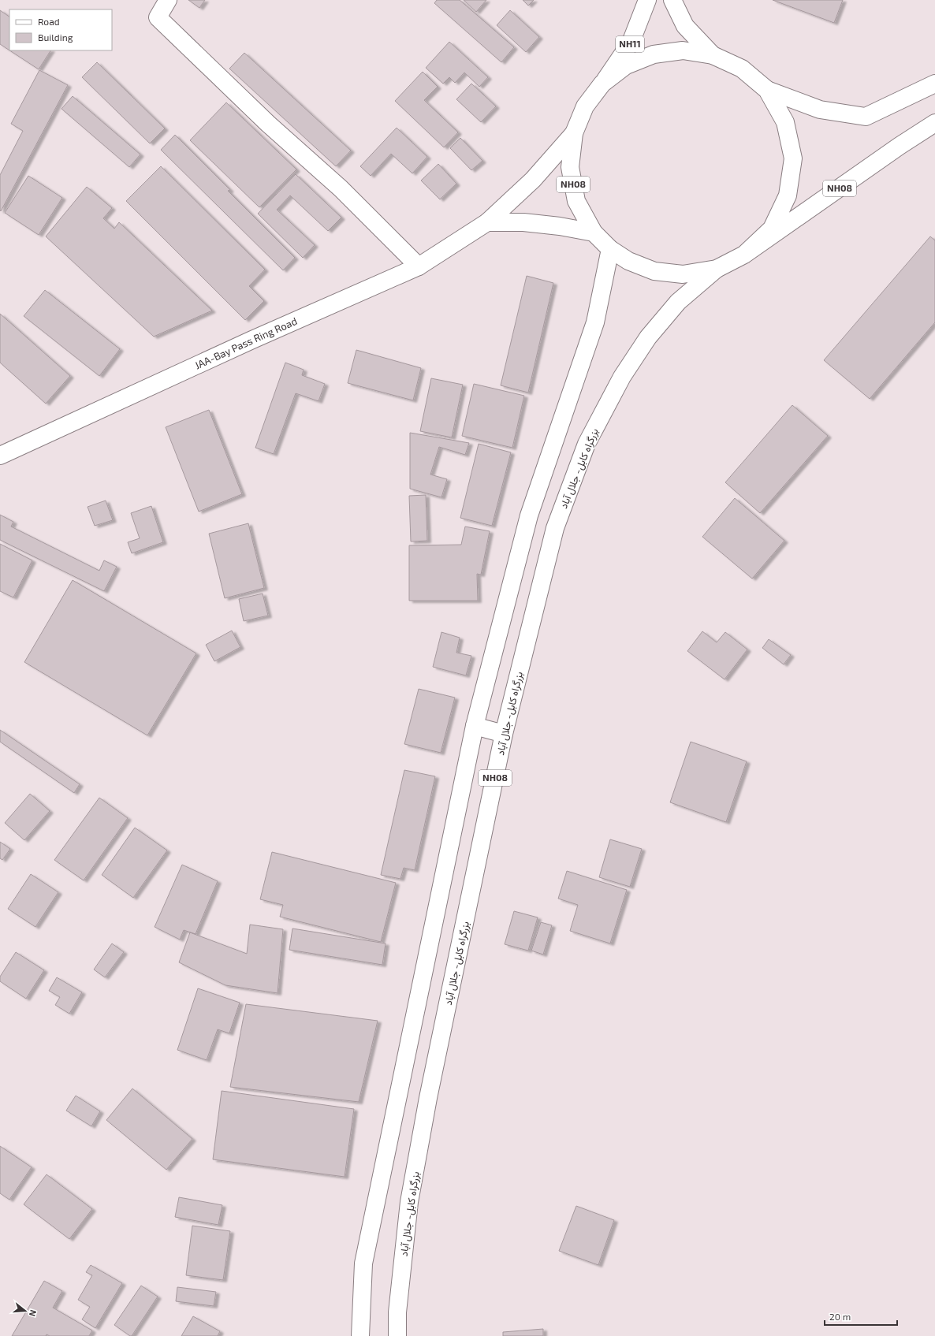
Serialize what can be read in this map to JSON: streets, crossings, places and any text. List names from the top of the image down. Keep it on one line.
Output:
{"streets":{"main road":["NH11","NH08","JAA-Bay Pass Ring Road","بزرگراه کابل- جلال آباد"]},"crossings":[["NH11","بزرگراه کابل- جلال آباد"],["NH08","بزرگراه کابل- جلال آباد"],["JAA-Bay Pass Ring Road","بزرگراه کابل- جلال آباد"]],"legend":["Road","Building"],"scale_bar":"20 m","north":"right"}
